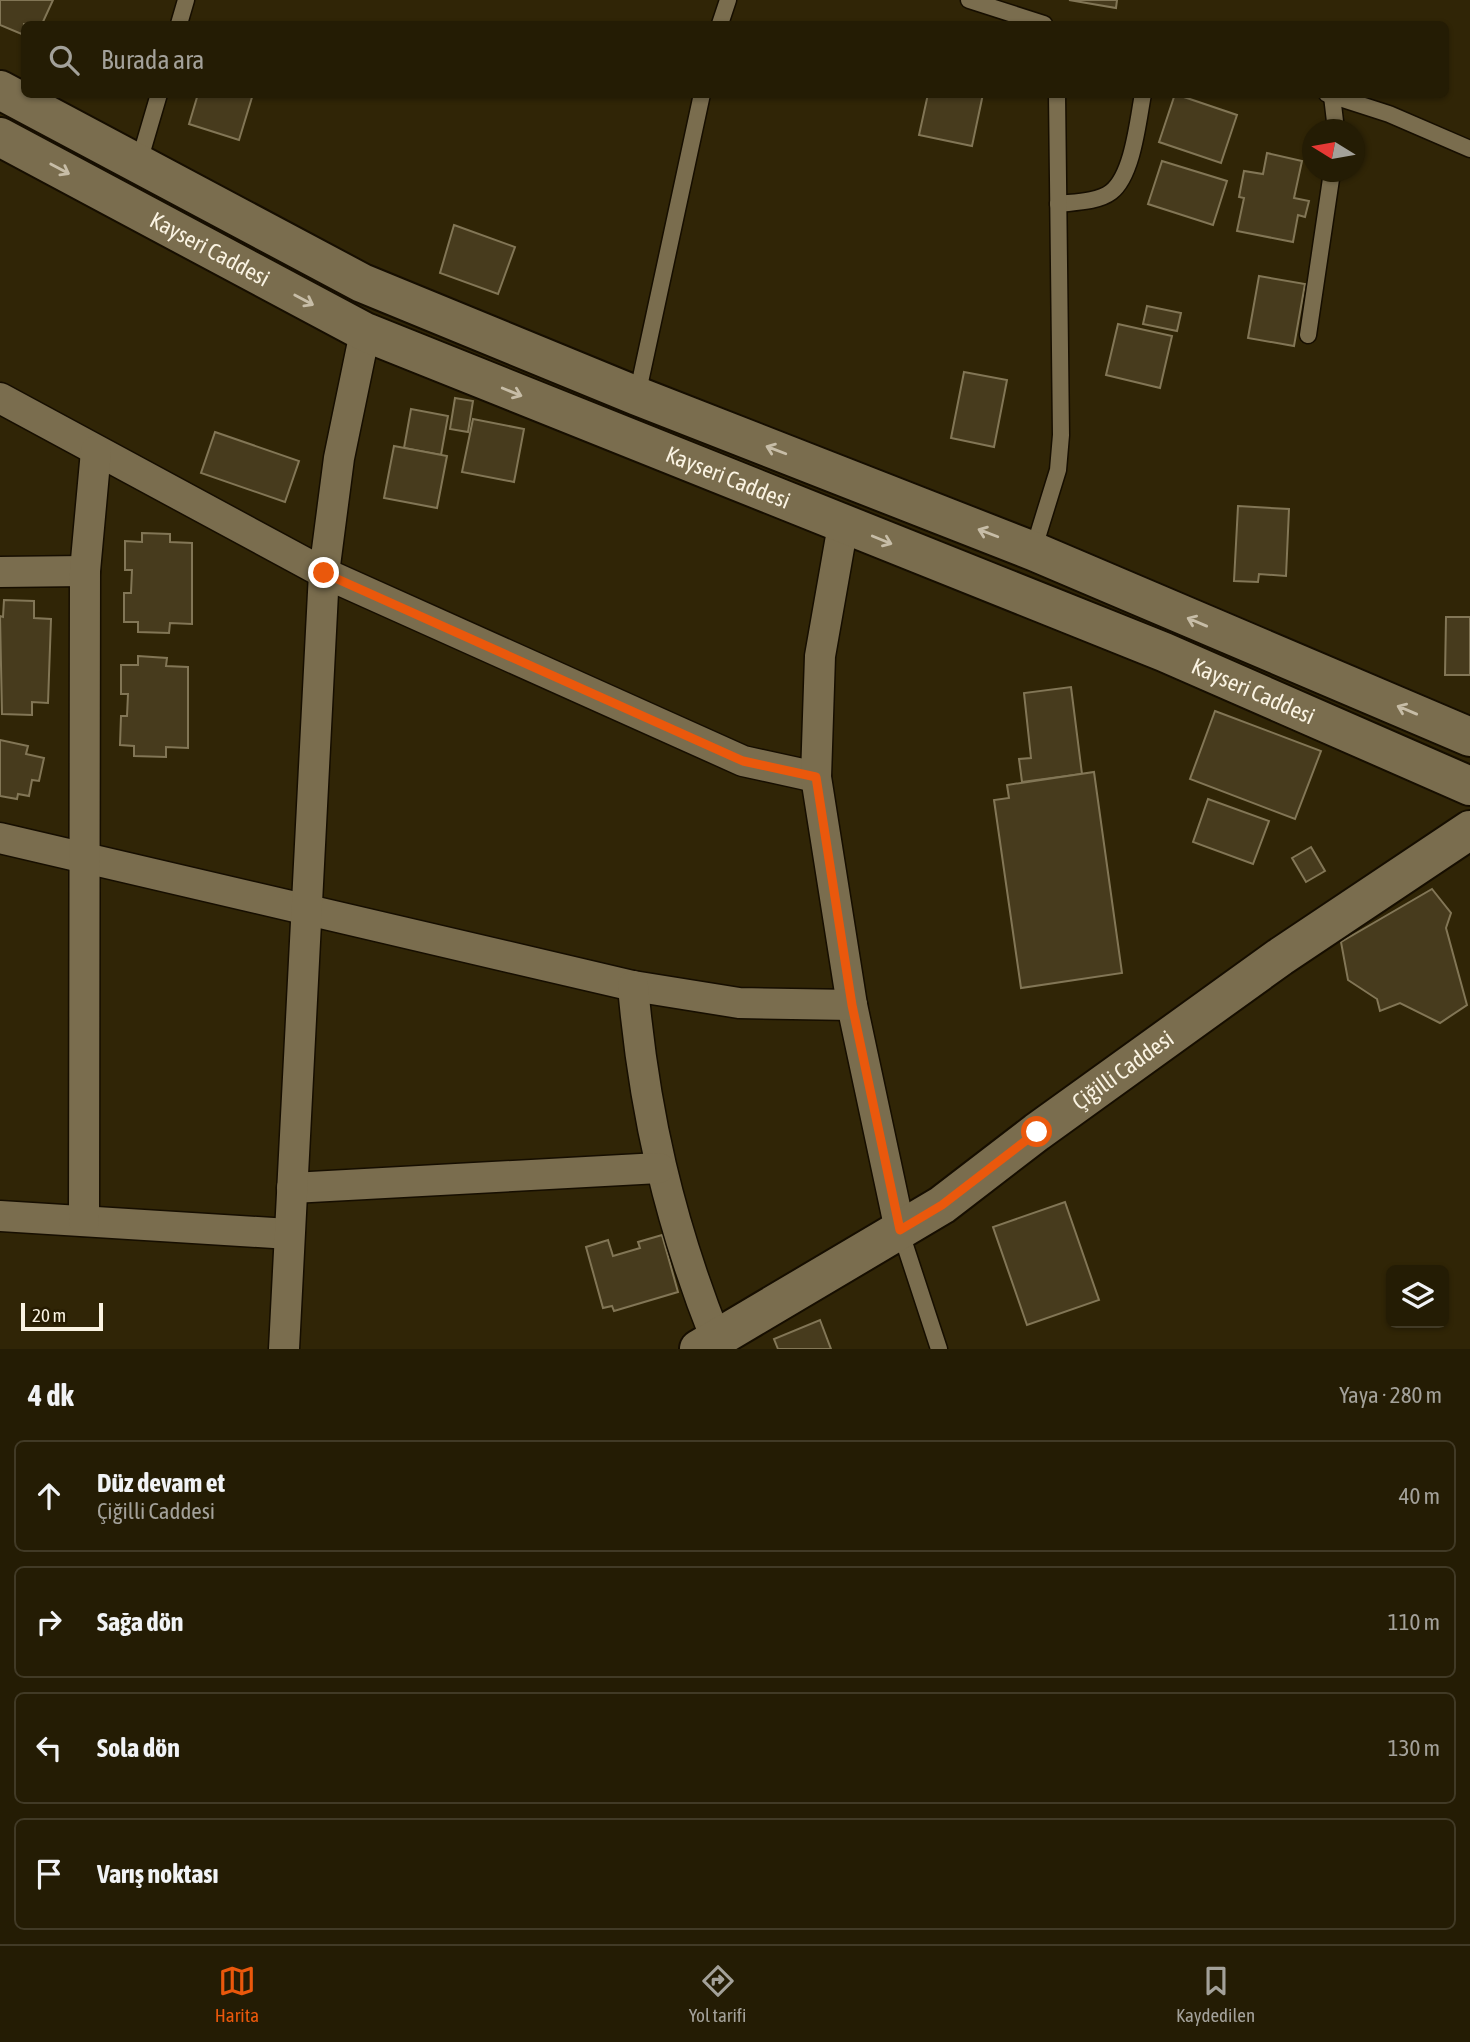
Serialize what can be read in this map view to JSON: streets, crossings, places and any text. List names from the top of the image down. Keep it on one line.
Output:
{"streets":{"main road":["Kayseri Caddesi","Çiğilli Caddesi"]},"scale_bar":"20 m","north":"left","page":{"search":"Burada ara","scale":"20 m","heading":["4 dk","Yaya · 280 m"],"list":[["Düz devam et","Çiğilli Caddesi","40 m"],["Sağa dön","110 m"],["Sola dön","130 m"],"Varış noktası"],"nav":["Harita","Yol tarifi","Kaydedilen"]}}
